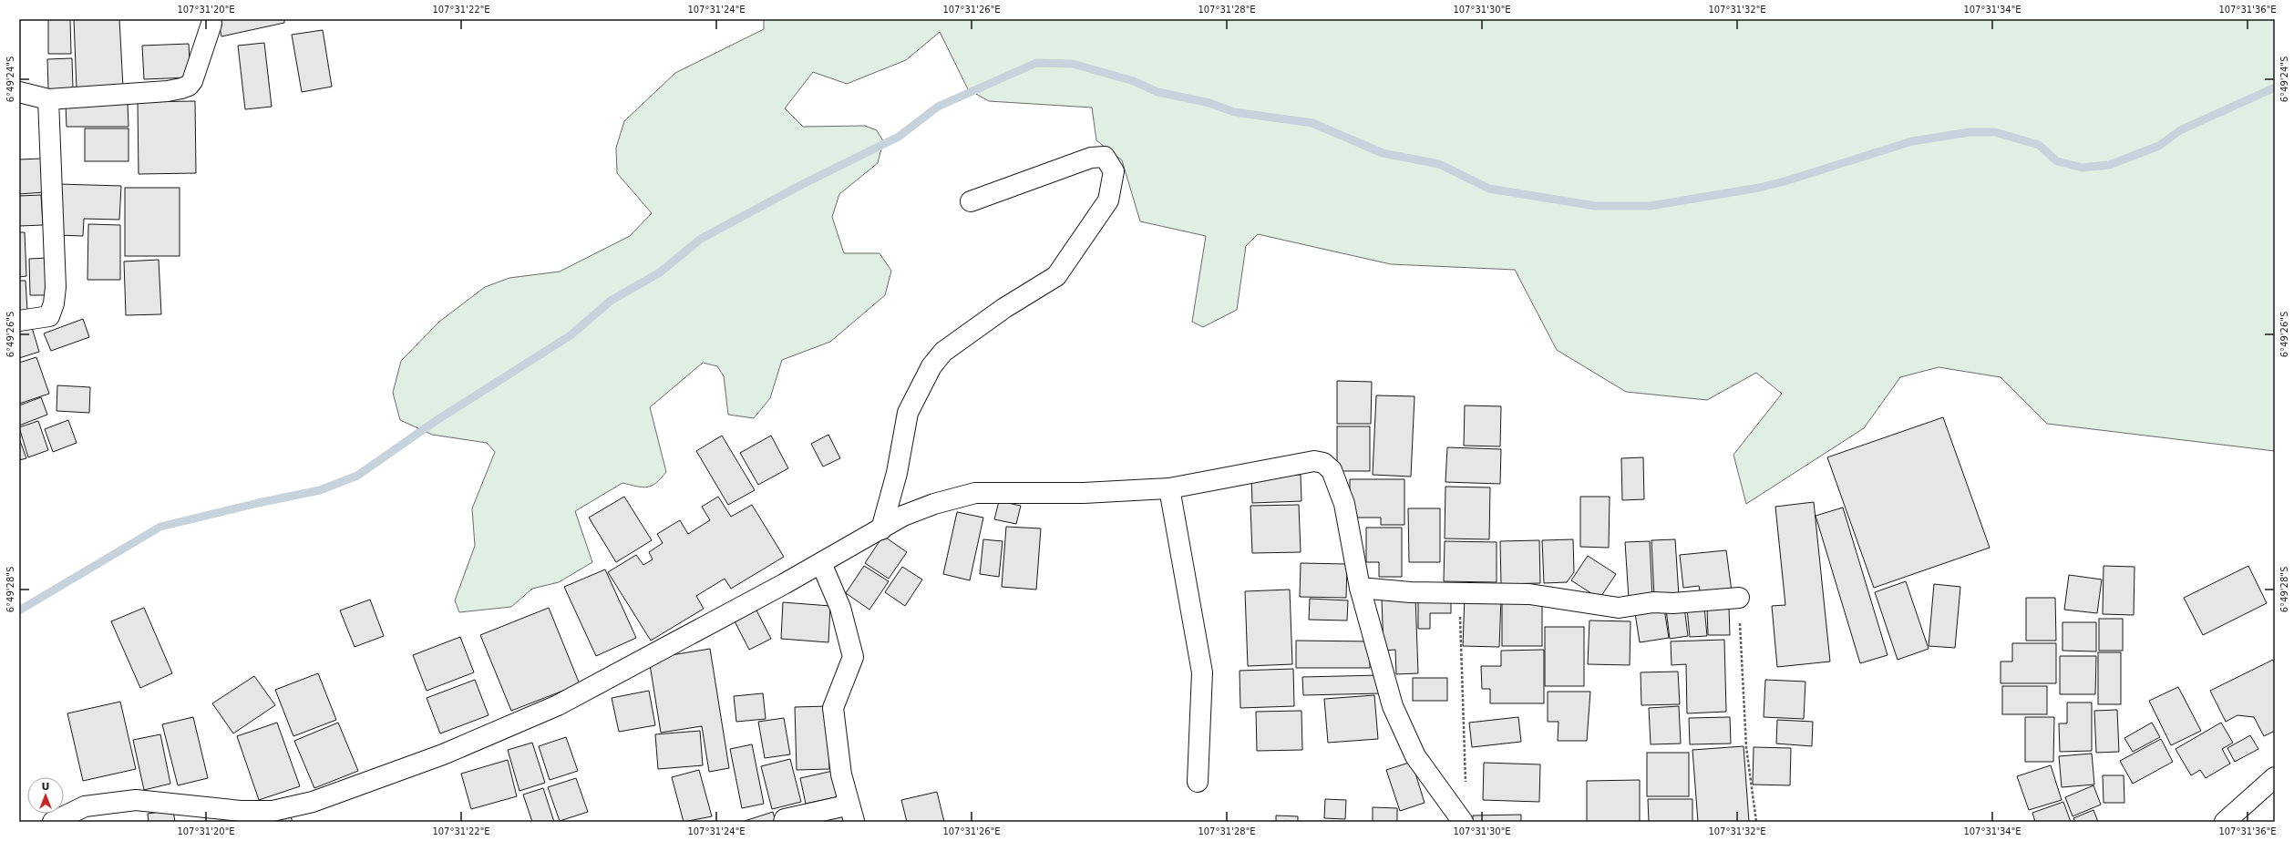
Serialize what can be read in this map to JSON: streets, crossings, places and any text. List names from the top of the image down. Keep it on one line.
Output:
{"north":"top","coordinates":["107°31'20\"E","107°31'22\"E","107°31'24\"E","107°31'26\"E","107°31'28\"E","107°31'30\"E","107°31'32\"E","107°31'34\"E","107°31'36\"E","6°49'24\"S","6°49'26\"S","6°49'28\"S"]}
